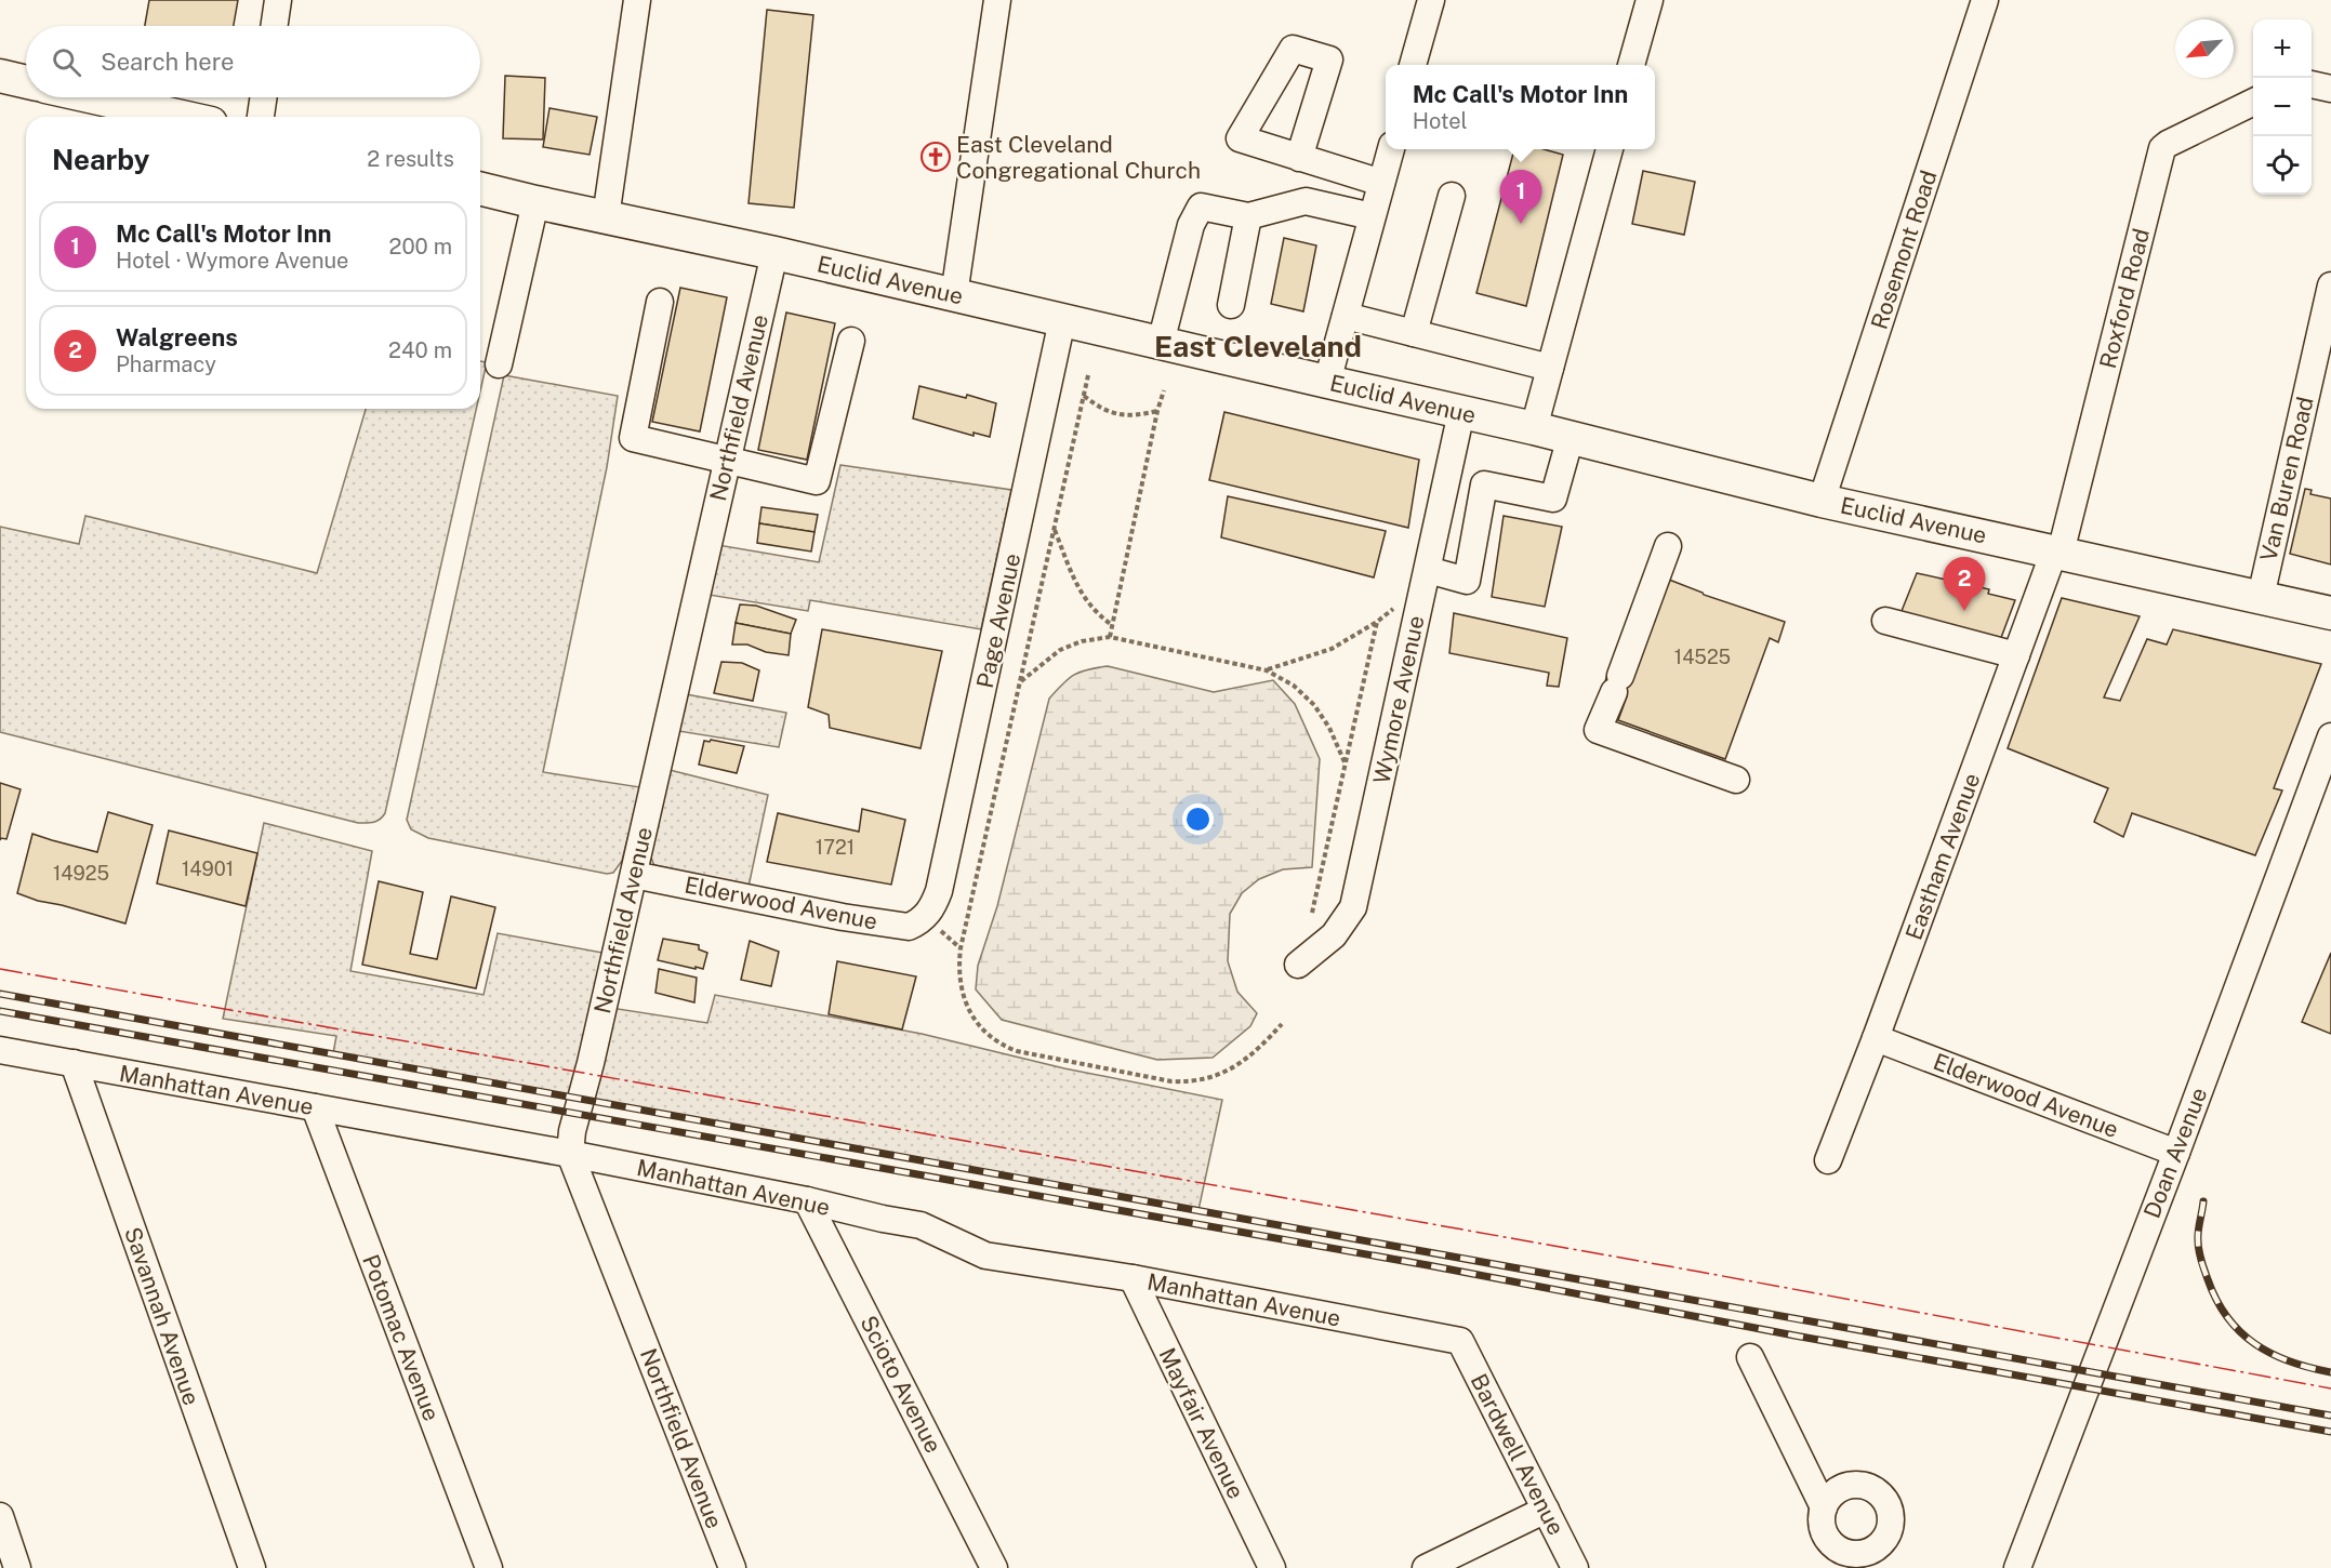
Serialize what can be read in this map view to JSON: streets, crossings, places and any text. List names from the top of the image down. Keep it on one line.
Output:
{"streets":{"main road":["Euclid Avenue"],"street":["Rosemont Road","Roxford Road","Northfield Avenue","Van Buren Road","Page Avenue","Wymore Avenue","Eastham Avenue","Elderwood Avenue","Manhattan Avenue","Doan Avenue","Savannah Avenue","Potomac Avenue","Scioto Avenue","Mayfair Avenue","Bardwell Avenue"]},"crossings":[["Rosemont Road","Euclid Avenue"],["Euclid Avenue","Roxford Road"],["Euclid Avenue","Northfield Avenue"],["Euclid Avenue","Van Buren Road"],["Euclid Avenue","Page Avenue"],["Euclid Avenue","Wymore Avenue"],["Euclid Avenue","Eastham Avenue"],["Roxford Road","Eastham Avenue"],["Northfield Avenue","Elderwood Avenue"],["Northfield Avenue","Manhattan Avenue"],["Page Avenue","Elderwood Avenue"],["Eastham Avenue","Elderwood Avenue"],["Elderwood Avenue","Doan Avenue"],["Manhattan Avenue","Savannah Avenue"],["Manhattan Avenue","Potomac Avenue"],["Manhattan Avenue","Scioto Avenue"],["Manhattan Avenue","Mayfair Avenue"],["Manhattan Avenue","Bardwell Avenue"]],"districts":["East Cleveland"],"places":{"church":["East Cleveland Congregational Church"]},"house_numbers":["14525","1721","14901","14925"],"north":"bottom left","page":{"map_buttons":["+","−"],"search":"Search here","popup":["Mc Call's Motor Inn","Hotel"],"heading":["Nearby","2 results"],"pins":["1","2"],"list":[{"mark":"1","name":"Mc Call's Motor Inn","note":"Hotel · Wymore Avenue","value":"200 m"},{"mark":"2","name":"Walgreens","note":"Pharmacy","value":"240 m"}]}}
